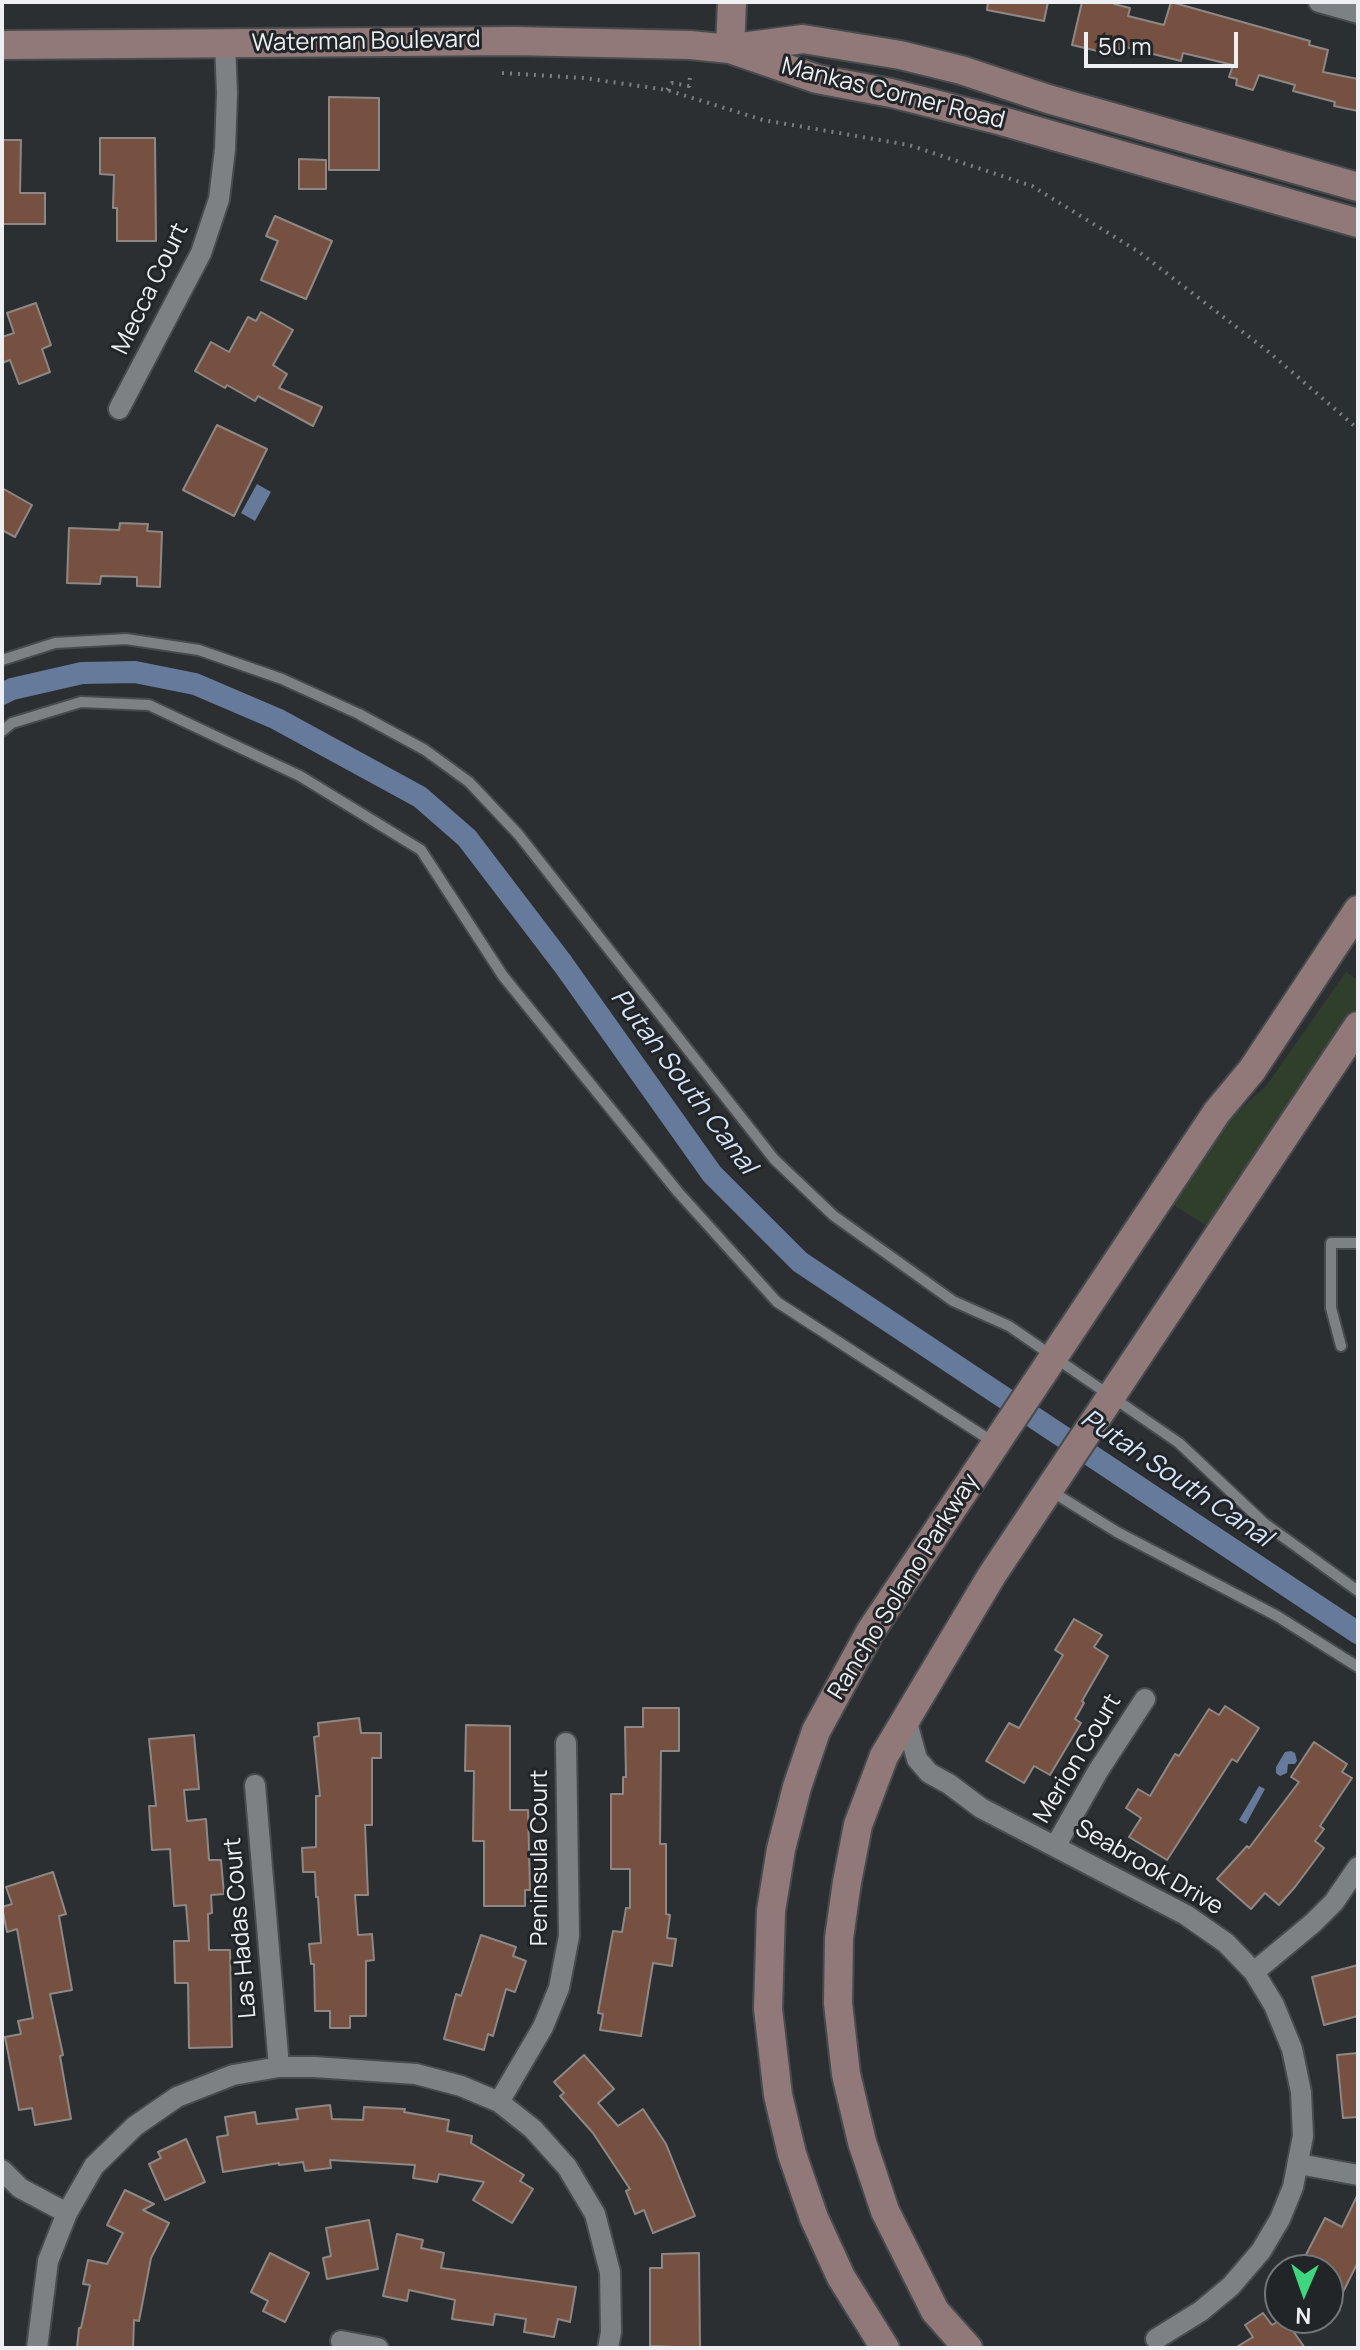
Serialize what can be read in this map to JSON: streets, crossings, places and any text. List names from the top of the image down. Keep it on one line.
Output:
{"streets":{"street":["Waterman Boulevard","Mankas Corner Road","Mecca Court","Rancho Solano Parkway","Merion Court","Peninsula Court","Seabrook Drive","Las Hadas Court"]},"crossings":[["Waterman Boulevard","Mankas Corner Road"],["Waterman Boulevard","Mecca Court"],["Merion Court","Seabrook Drive"]],"water":["Putah South Canal"],"scale_bar":"50 m","north":"bottom"}
